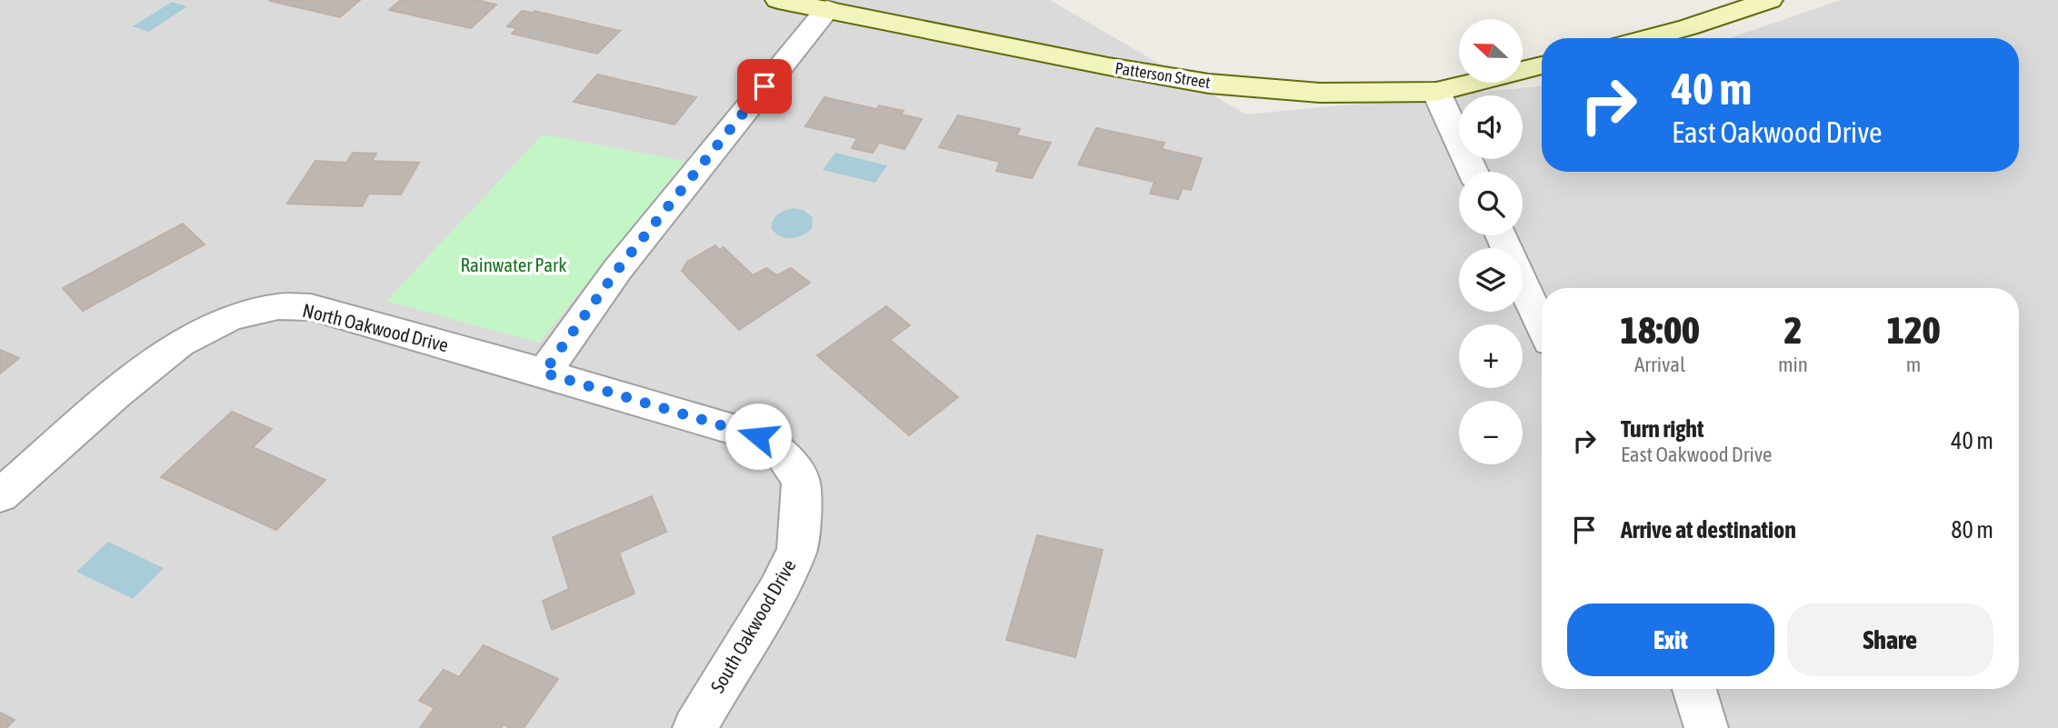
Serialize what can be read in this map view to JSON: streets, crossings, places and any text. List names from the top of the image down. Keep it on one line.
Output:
{"streets":{"street":["Patterson Street","North Oakwood Drive","South Oakwood Drive"]},"crossings":[["North Oakwood Drive","South Oakwood Drive"]],"parks":["Rainwater Park"],"north":"left","page":{"map_buttons":["+","−"],"turn":["40 m","East Oakwood Drive"],"eta":["18:00","Arrival","2","min","120","m"],"list":[{"name":"Turn right","note":"East Oakwood Drive","value":"40 m"},{"name":"Arrive at destination","value":"80 m"}],"buttons":["Exit","Share"]}}
